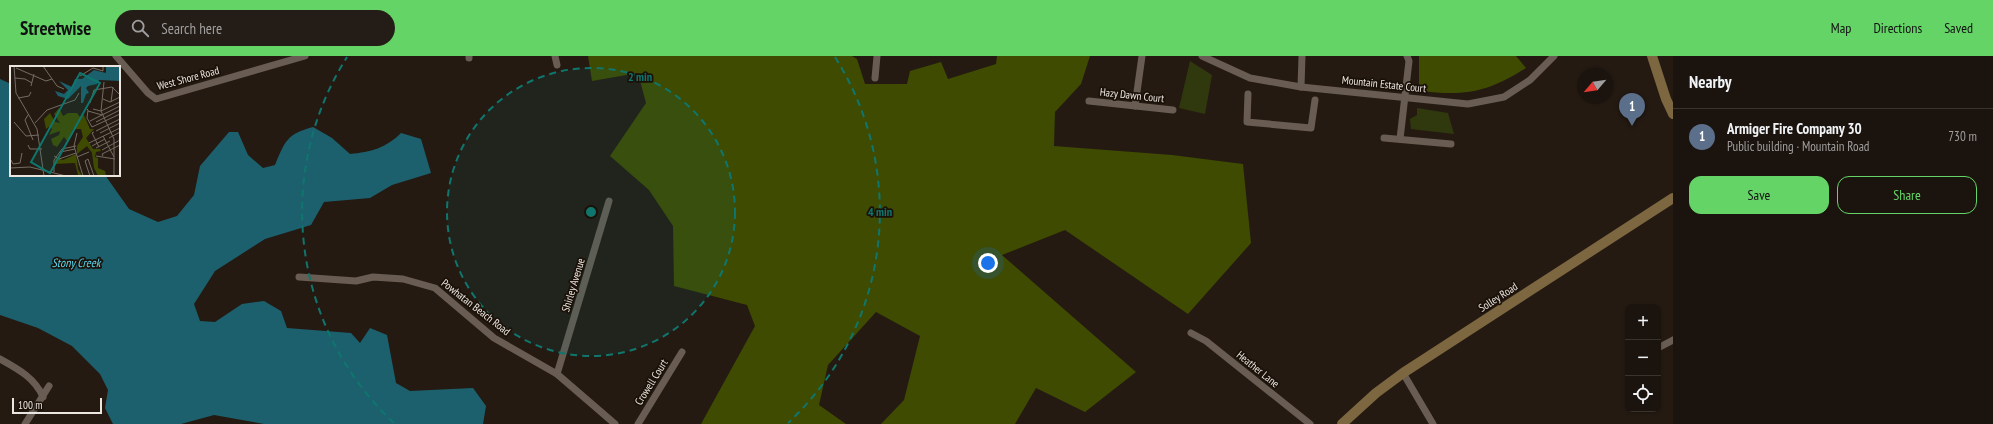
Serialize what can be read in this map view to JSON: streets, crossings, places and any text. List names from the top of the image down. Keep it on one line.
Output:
{"streets":{"main road":["Solley Road"],"street":["West Shore Road","Mountain Estate Court","Hazy Dawn Court","Shirley Avenue","Powhatan Beach Road","Heather Lane","Crowell Court"]},"crossings":[["Shirley Avenue","Powhatan Beach Road"]],"water":["Stony Creek"],"scale_bar":"100 m","north":"bottom left","page":{"header":"Streetwise","search":"Search here","nav":["Map","Directions","Saved"],"heading":"Nearby","pins":"1","list":[{"mark":"1","name":"Armiger Fire Company 30","note":"Public building · Mountain Road","value":"730 m"}],"buttons":["Save","Share"],"map_buttons":["+","−"],"scale":"100 m"},"rings":["2 min","4 min"]}
